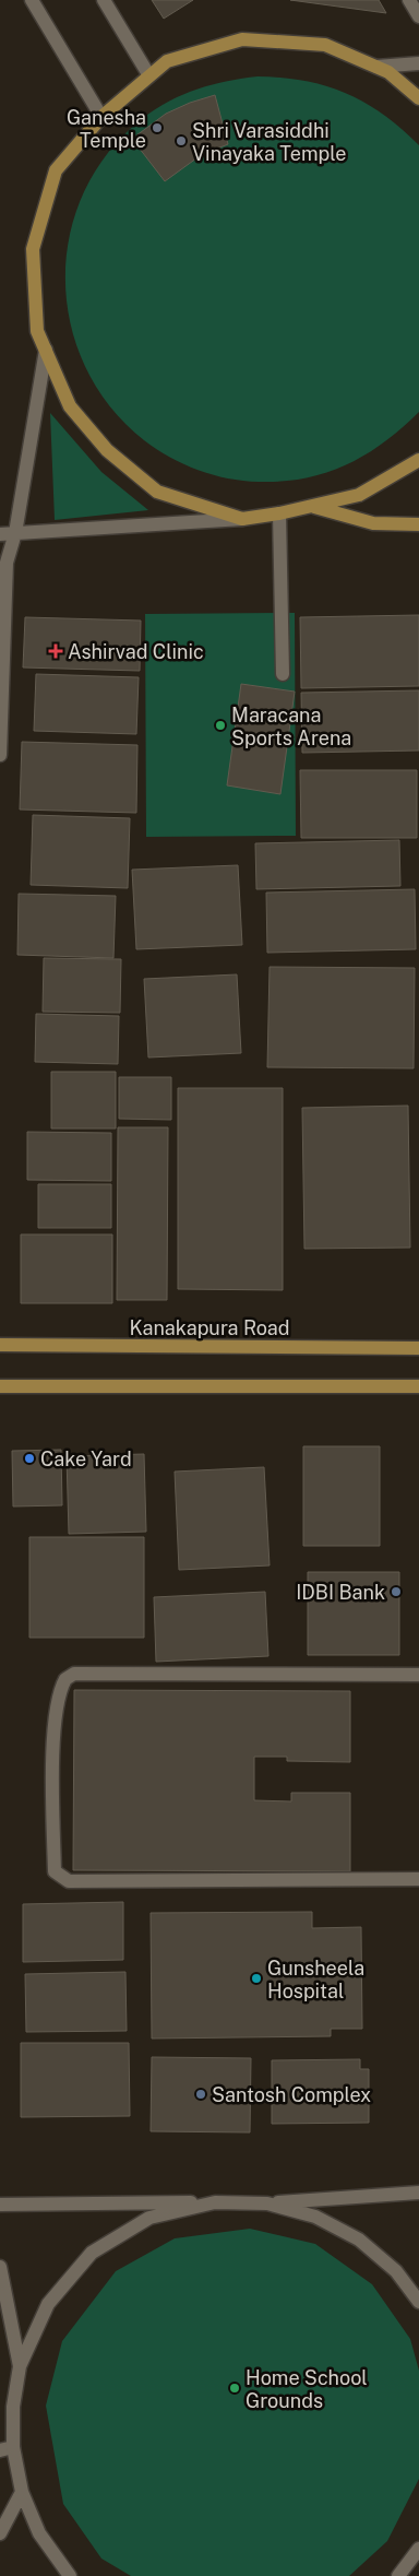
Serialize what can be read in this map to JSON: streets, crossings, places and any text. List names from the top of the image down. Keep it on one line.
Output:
{"streets":{"main road":["Kanakapura Road"]},"places":{"other":["Ganesha Temple","Shri Varasiddhi Vinayaka Temple","Maracana Sports Arena","Cake Yard","IDBI Bank","Gunsheela Hospital","Santosh Complex","Home School Grounds"],"health":["Ashirvad Clinic"]}}
